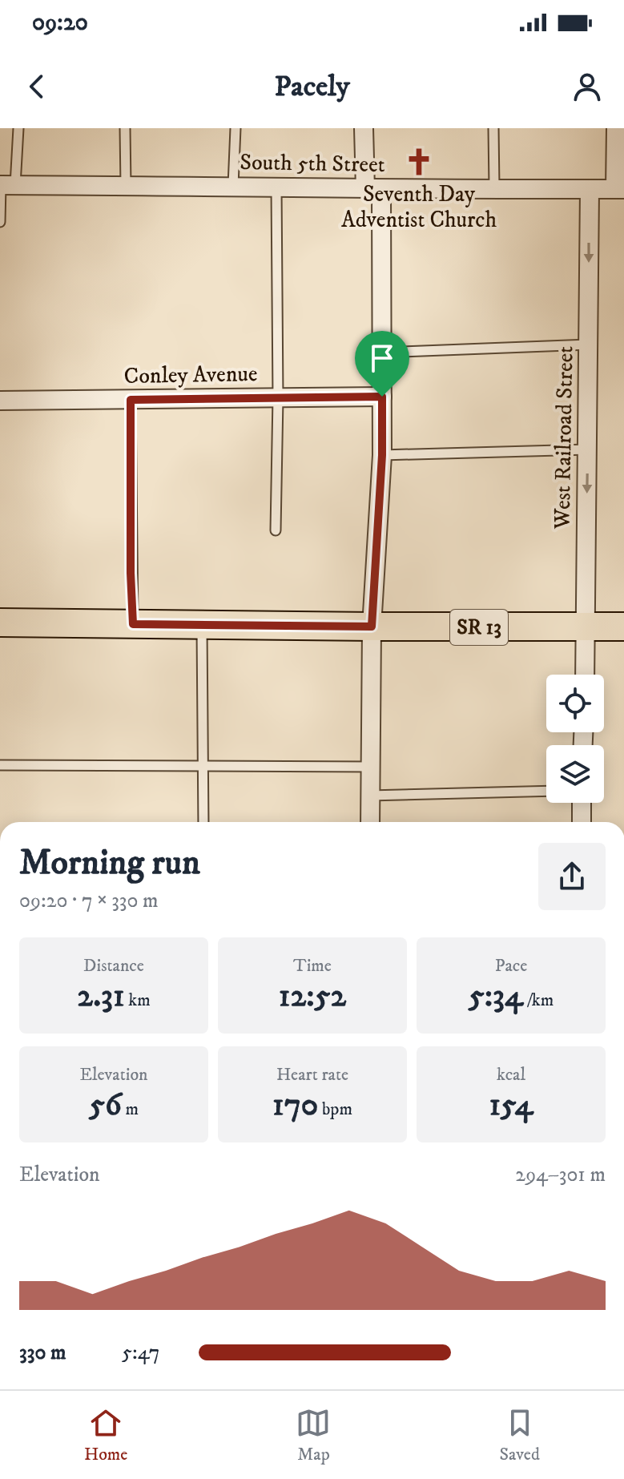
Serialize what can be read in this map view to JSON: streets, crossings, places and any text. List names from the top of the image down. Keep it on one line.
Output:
{"streets":{"main road":["SR 13"],"street":["South 5th Street","Conley Avenue","West Railroad Street"]},"crossings":[["South 5th Street","West Railroad Street"],["West Railroad Street","SR 13"]],"one_way":["West Railroad Street"],"places":{"church":["Seventh Day Adventist Church"]},"page":{"status":"09:20","header":"Pacely","heading":["Morning run","09:20 · 7 × 330 m"],"stats":[["Distance","2.31 km"],["Time","12:52"],["Pace","5:34 /km"],["Elevation","56 m"],["Heart rate","170 bpm"],["kcal","154"]],"chart":["Elevation","294–301 m"],"list":[{"name":"330 m","note":"5:47"}],"tabs":["Home","Map","Saved"]}}
